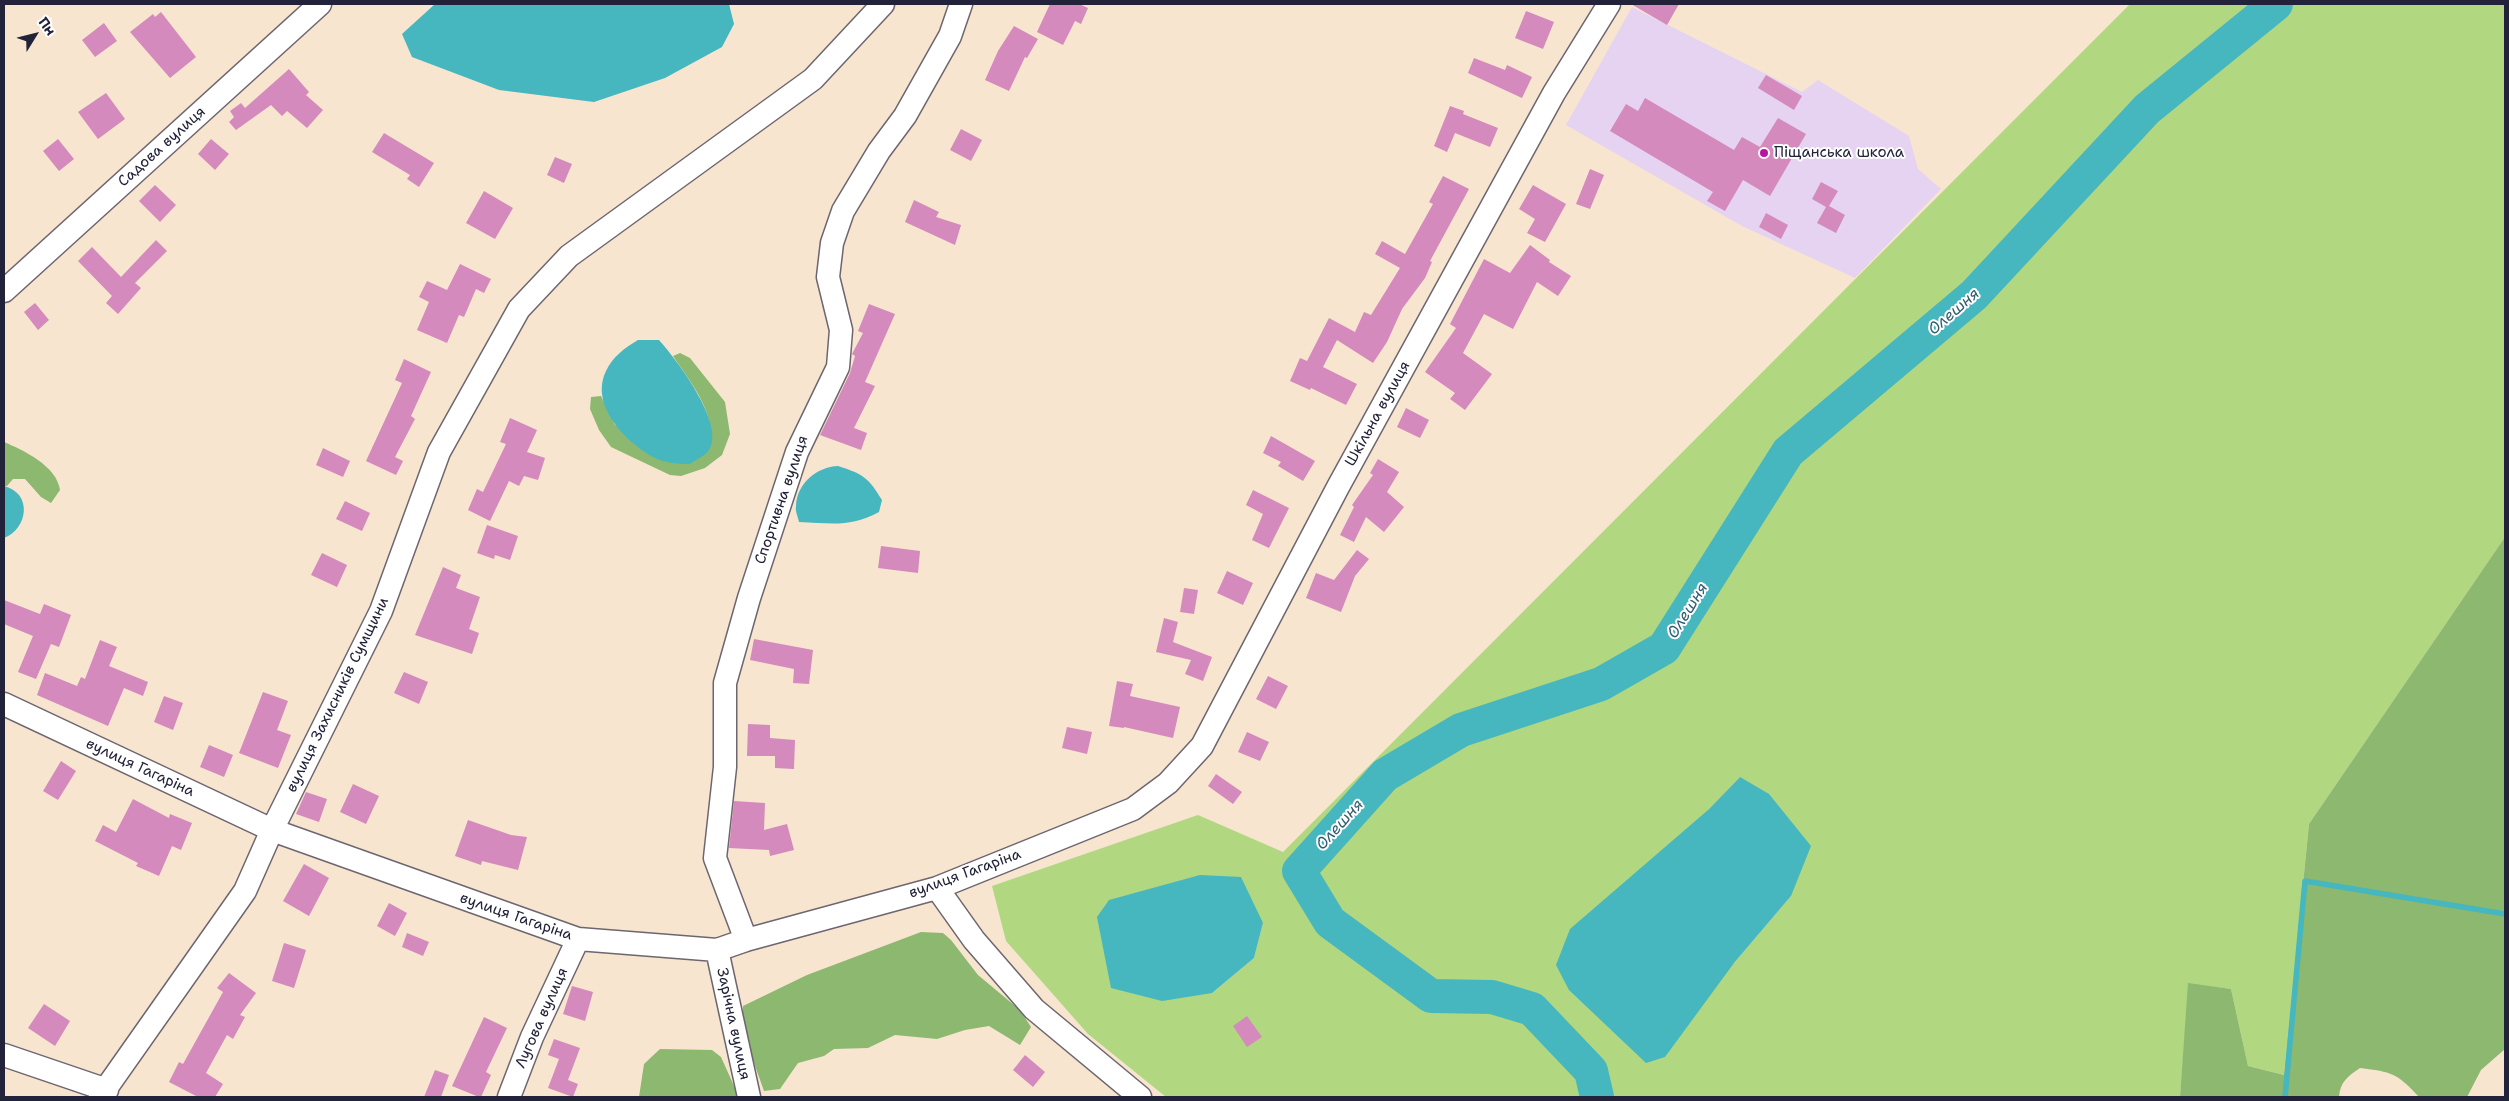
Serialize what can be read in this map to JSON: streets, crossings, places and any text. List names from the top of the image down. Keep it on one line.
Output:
{"streets":{"street":["Садова вулиця","Шкільна вулиця","Спортивна вулиця","вулиця Захисників Сумщини","вулиця Гагаріна","Лугова вулиця","Зарічна вулиця"]},"crossings":[["Шкільна вулиця","вулиця Гагаріна"],["Спортивна вулиця","вулиця Гагаріна"],["вулиця Захисників Сумщини","вулиця Гагаріна"],["вулиця Гагаріна","Лугова вулиця"],["вулиця Гагаріна","Зарічна вулиця"]],"water":["Олешня"],"places":["Піщанська школа"],"north":"top right"}
